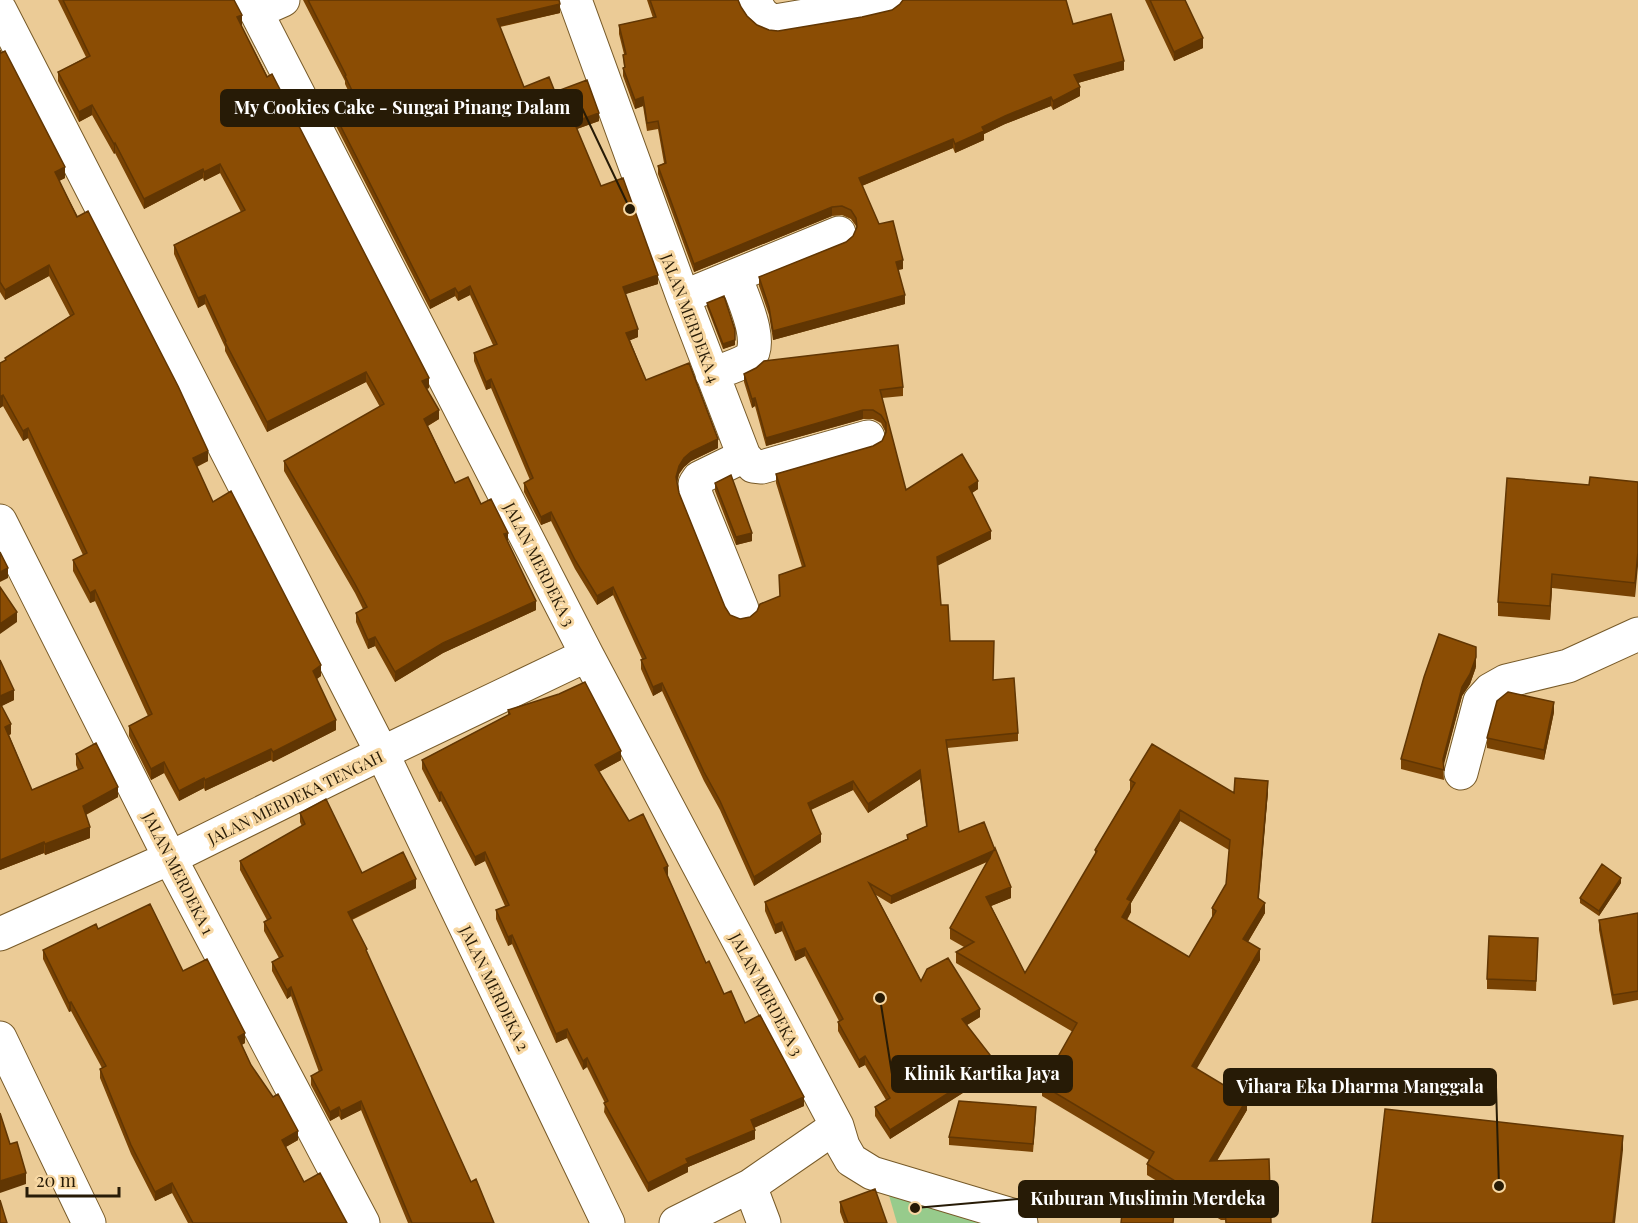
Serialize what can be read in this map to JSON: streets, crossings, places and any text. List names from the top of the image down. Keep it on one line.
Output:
{"streets":{"street":["JALAN MERDEKA 4","JALAN MERDEKA 3","JALAN MERDEKA TENGAH","JALAN MERDEKA 1","JALAN MERDEKA 2"]},"crossings":[["JALAN MERDEKA 3","JALAN MERDEKA TENGAH"],["JALAN MERDEKA TENGAH","JALAN MERDEKA 1"],["JALAN MERDEKA TENGAH","JALAN MERDEKA 2"]],"places":["My Cookies Cake - Sungai Pinang Dalam","Klinik Kartika Jaya","Vihara Eka Dharma Manggala","Kuburan Muslimin Merdeka"],"scale_bar":"20 m"}
